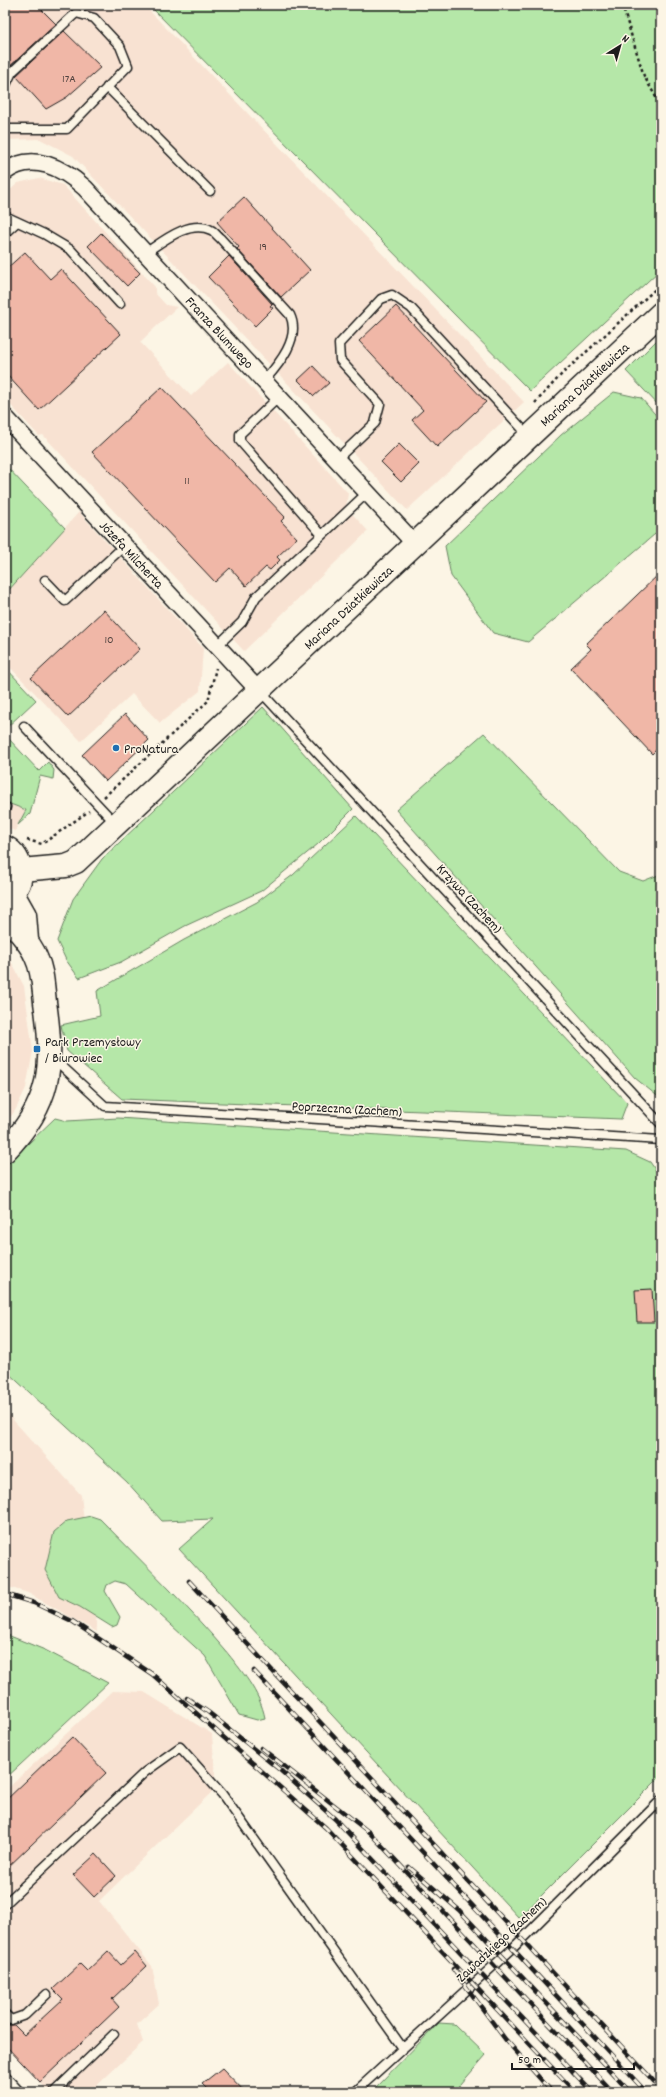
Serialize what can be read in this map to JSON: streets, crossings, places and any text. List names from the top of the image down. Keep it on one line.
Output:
{"streets":{"street":["Franza Blumwego","Mariana Dziatkiewicza","Józefa Milcherta"],"lane":["Krzywa (Zachem)","Poprzeczna (Zachem)","Zawadzkiego (Zachem)"]},"crossings":[["Franza Blumwego","Mariana Dziatkiewicza"],["Mariana Dziatkiewicza","Józefa Milcherta"],["Mariana Dziatkiewicza","Krzywa (Zachem)"],["Józefa Milcherta","Krzywa (Zachem)"]],"places":{"other":["ProNatura"],"transit":["Park Przemysłowy / Biurowiec"]},"house_numbers":["17A","19","11","10"],"scale_bar":"50 m","north":"top right"}
